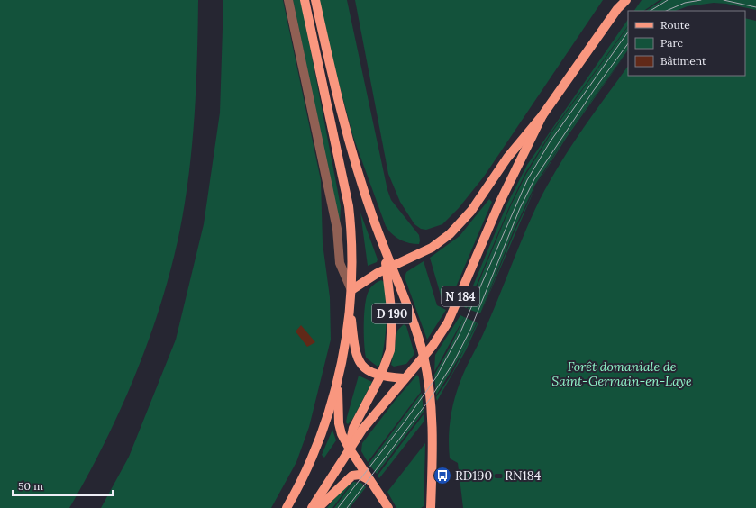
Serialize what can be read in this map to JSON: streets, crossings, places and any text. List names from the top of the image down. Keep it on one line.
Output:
{"streets":{"main road":["N 184","D 190"]},"crossings":[["N 184","D 190"]],"parks":["Forêt domaniale de Saint-Germain-en-Laye"],"places":{"bus stop":["RD190 - RN184"]},"legend":["Route","Parc","Bâtiment"],"scale_bar":"50 m"}
